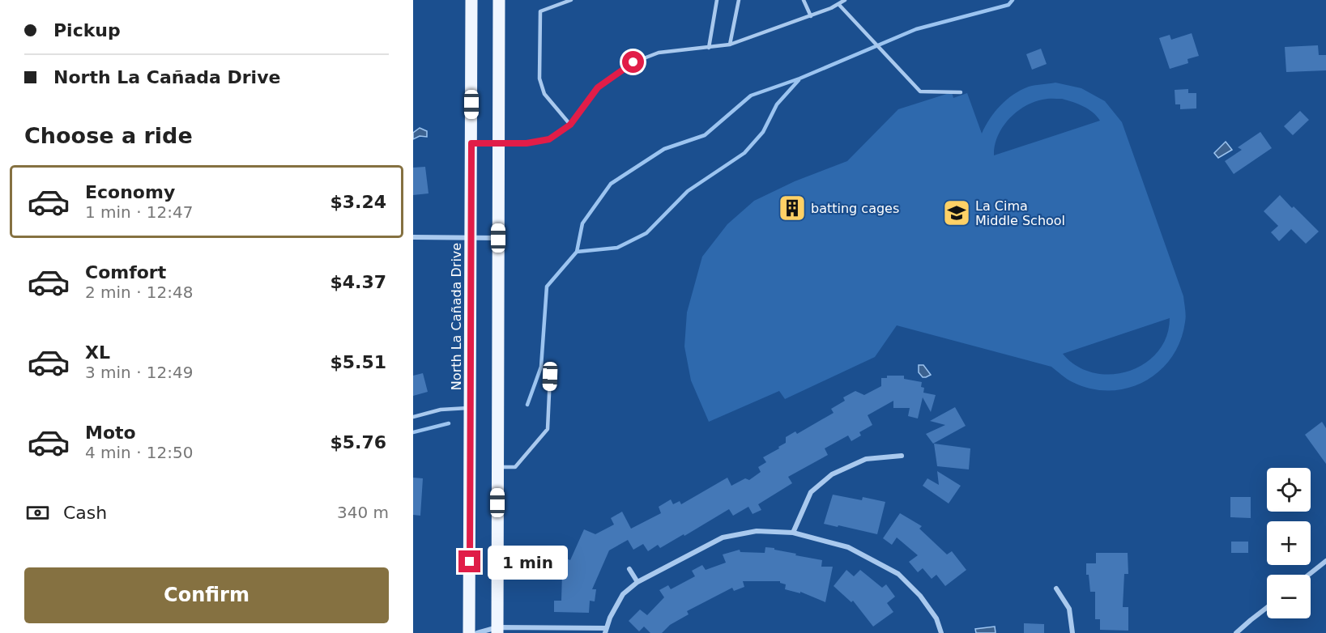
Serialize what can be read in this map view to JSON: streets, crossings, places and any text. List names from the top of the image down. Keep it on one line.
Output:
{"streets":{"main road":["North La Cañada Drive"]},"places":{"building":["batting cages"],"school or university":["La Cima Middle School"]},"page":{"banner":["Pickup","North La Cañada Drive"],"heading":"Choose a ride","list":[{"name":"Economy","note":"1 min · 12:47","value":"$3.24"},{"name":"Comfort","note":"2 min · 12:48","value":"$4.37"},{"name":"XL","note":"3 min · 12:49","value":"$5.51"},{"name":"Moto","note":"4 min · 12:50","value":"$5.76"}],"map_buttons":["+","−"],"pay":["Cash","340 m"],"bubble":"1 min","buttons":"Confirm"}}
